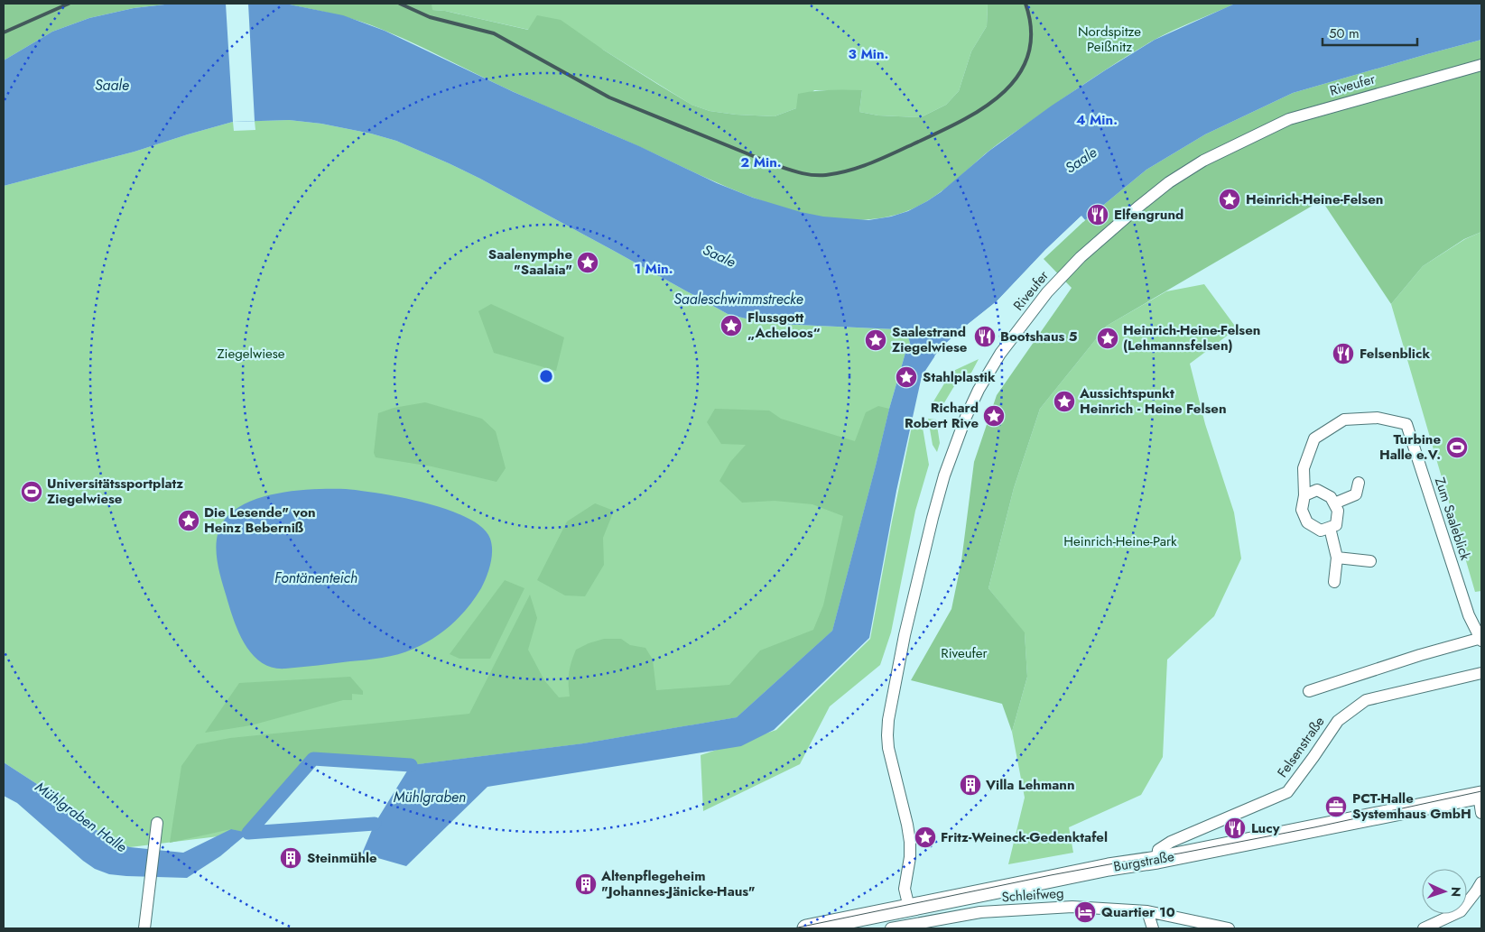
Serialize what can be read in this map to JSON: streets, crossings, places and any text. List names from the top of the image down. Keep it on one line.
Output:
{"streets":{"street":["Riveufer","Zum Saaleblick","Felsenstraße","Burgstraße","Schleifweg"]},"crossings":[["Riveufer","Burgstraße"],["Felsenstraße","Burgstraße"]],"water":["Saale","Saaleschwimmstrecke","Fontänenteich","Mühlgraben","Mühlgraben Halle"],"parks":["Nordspitze Peißnitz","Ziegelwiese","Heinrich-Heine-Park","Riveufer"],"places":{"place":["Heinrich-Heine-Felsen","Saalenymphe \"Saalaia\"","Flussgott „Acheloos“","Heinrich-Heine-Felsen (Lehmannsfelsen)","Saalestrand Ziegelwiese","Stahlplastik","Aussichtspunkt Heinrich - Heine Felsen","Richard Robert Rive","Die Lesende\" von Heinz Beberniß","Fritz-Weineck-Gedenktafel"],"restaurant":["Elfengrund","Bootshaus 5","Felsenblick","Lucy"],"sports":["Turbine Halle e.V.","Universitätssportplatz Ziegelwiese"],"building":["Villa Lehmann","Steinmühle","Altenpflegeheim \"Johannes-Jänicke-Haus\""],"office":["PCT-Halle Systemhaus GmbH"],"hotel":["Quartier 10"]},"scale_bar":"50 m","north":"right","rings":["3 Min.","4 Min.","2 Min.","1 Min."]}
